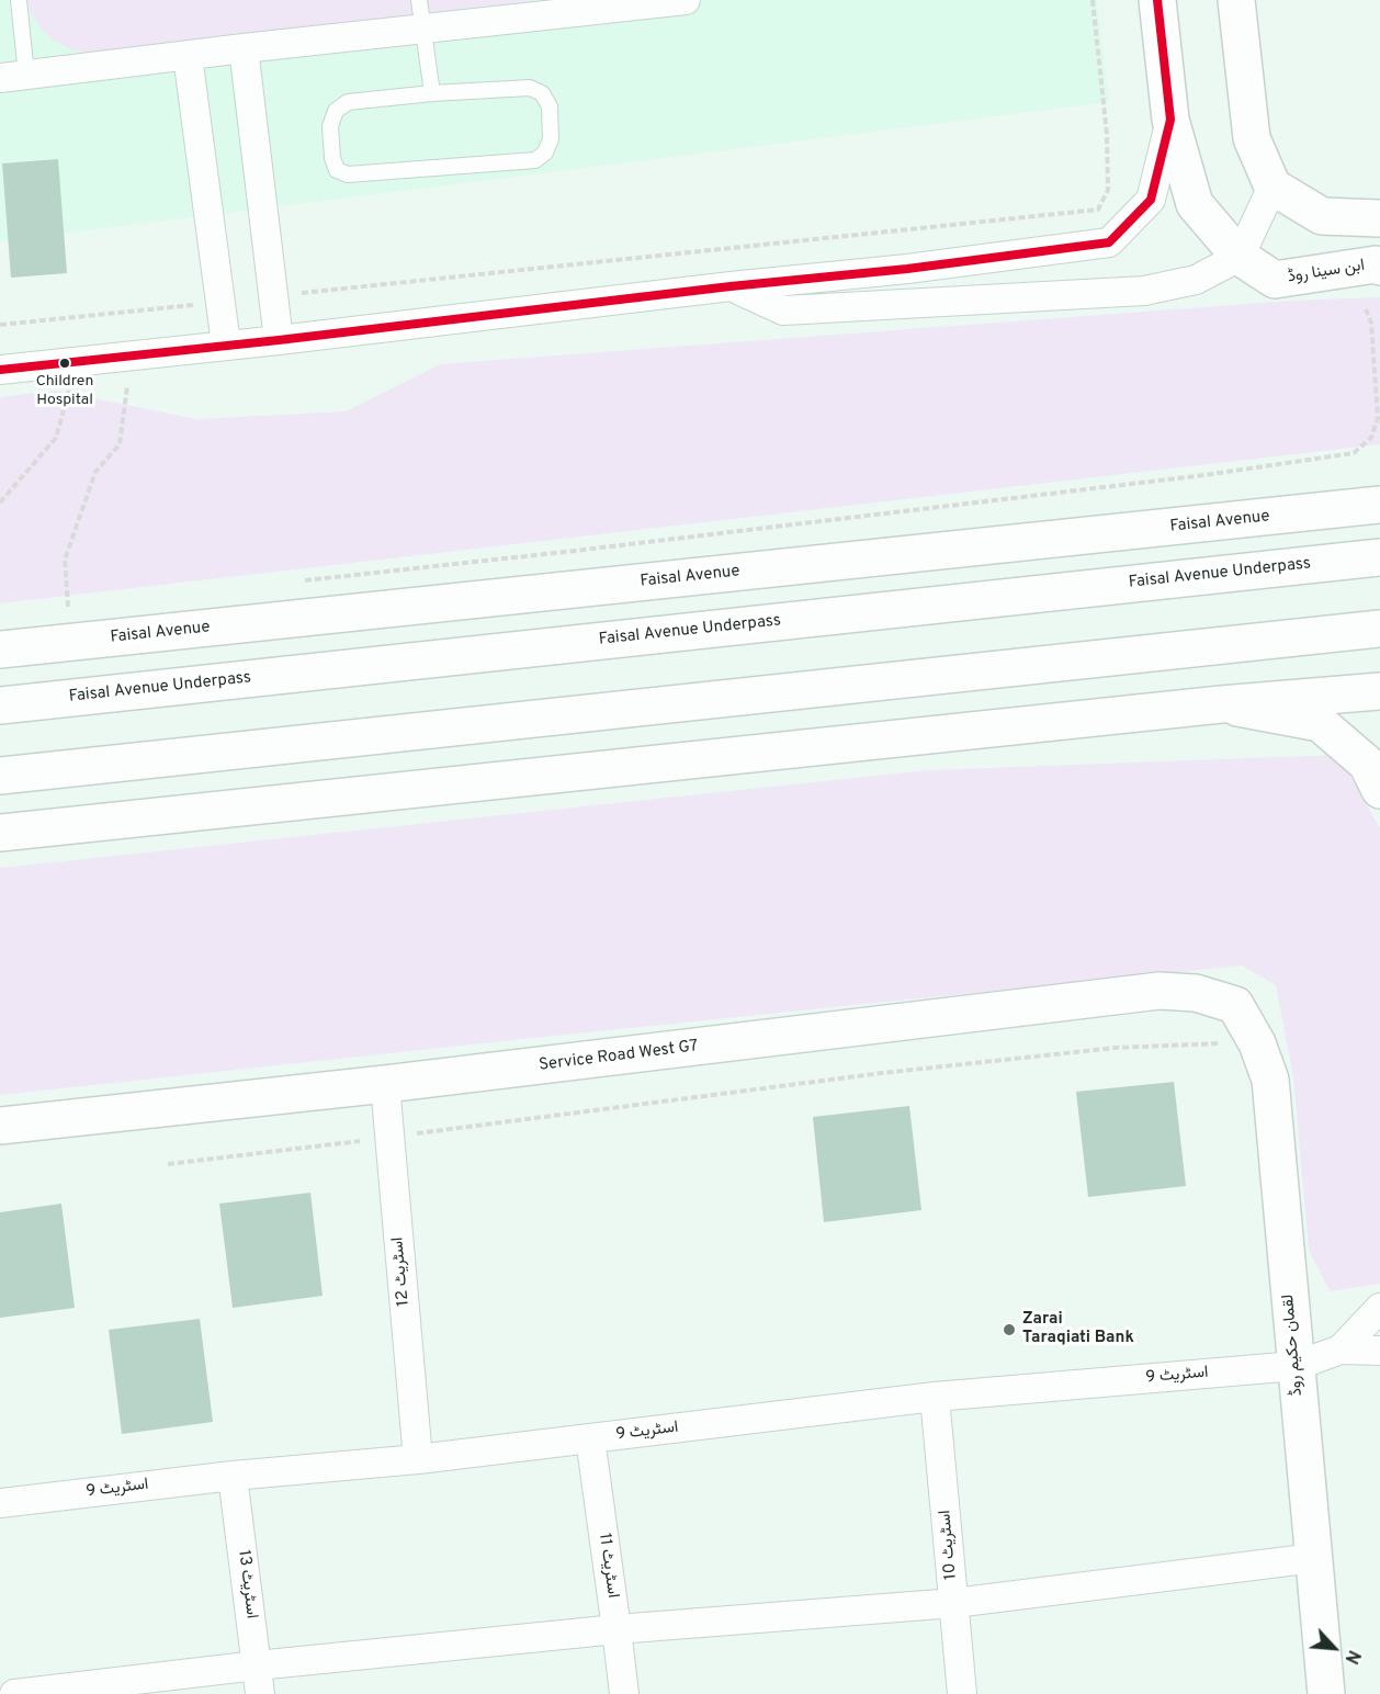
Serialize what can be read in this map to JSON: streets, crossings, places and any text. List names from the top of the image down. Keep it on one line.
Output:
{"streets":{"main road":["ابن سینا روڈ","Faisal Avenue","Faisal Avenue Underpass","Service Road West G7","لقمان حکیم روڈ"],"street":["اسٹریٹ 12","اسٹریٹ 9","اسٹریٹ 10","اسٹریٹ 11","اسٹریٹ 13"]},"crossings":[["Service Road West G7","اسٹریٹ 12"],["Service Road West G7","لقمان حکیم روڈ"],["اسٹریٹ 12","اسٹریٹ 9"],["لقمان حکیم روڈ","اسٹریٹ 9"],["اسٹریٹ 9","اسٹریٹ 10"],["اسٹریٹ 9","اسٹریٹ 11"],["اسٹریٹ 9","اسٹریٹ 13"]],"places":["Children Hospital","Zarai Taraqiati Bank"],"north":"bottom right"}
